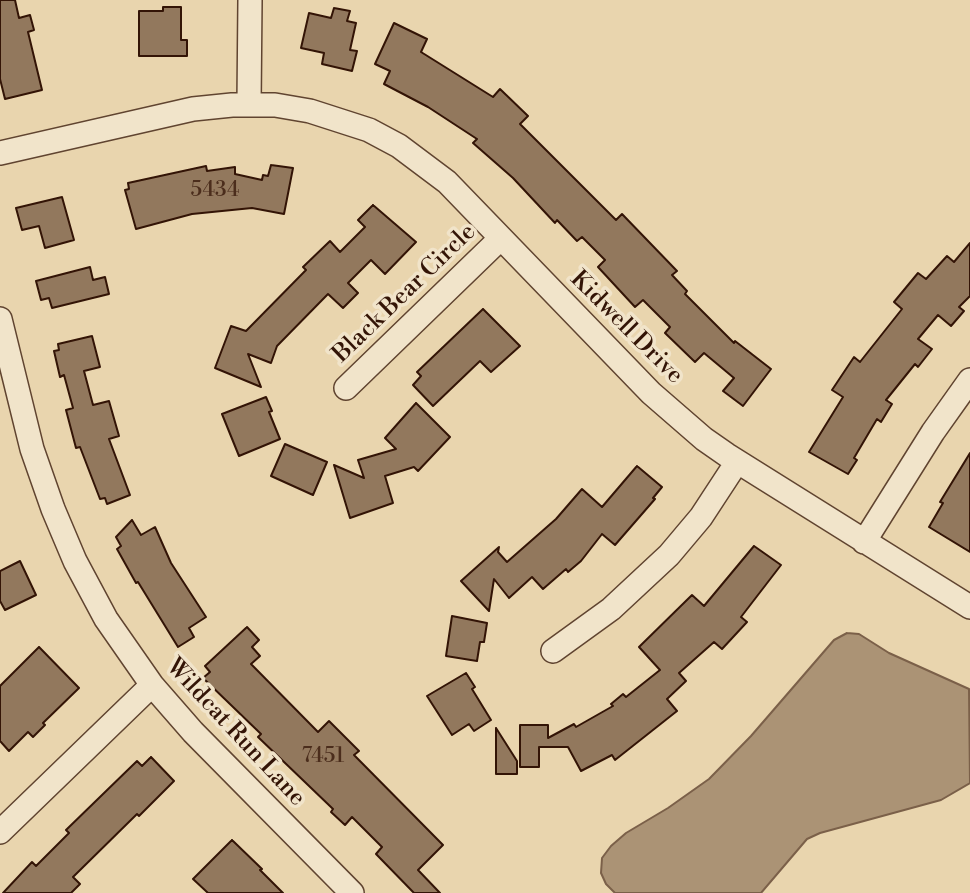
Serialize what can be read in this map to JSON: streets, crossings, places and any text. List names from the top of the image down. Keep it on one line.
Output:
{"streets":{"street":["Black Bear Circle","Kidwell Drive","Wildcat Run Lane"]},"crossings":[["Black Bear Circle","Kidwell Drive"]],"house_numbers":["5434","7451"]}
